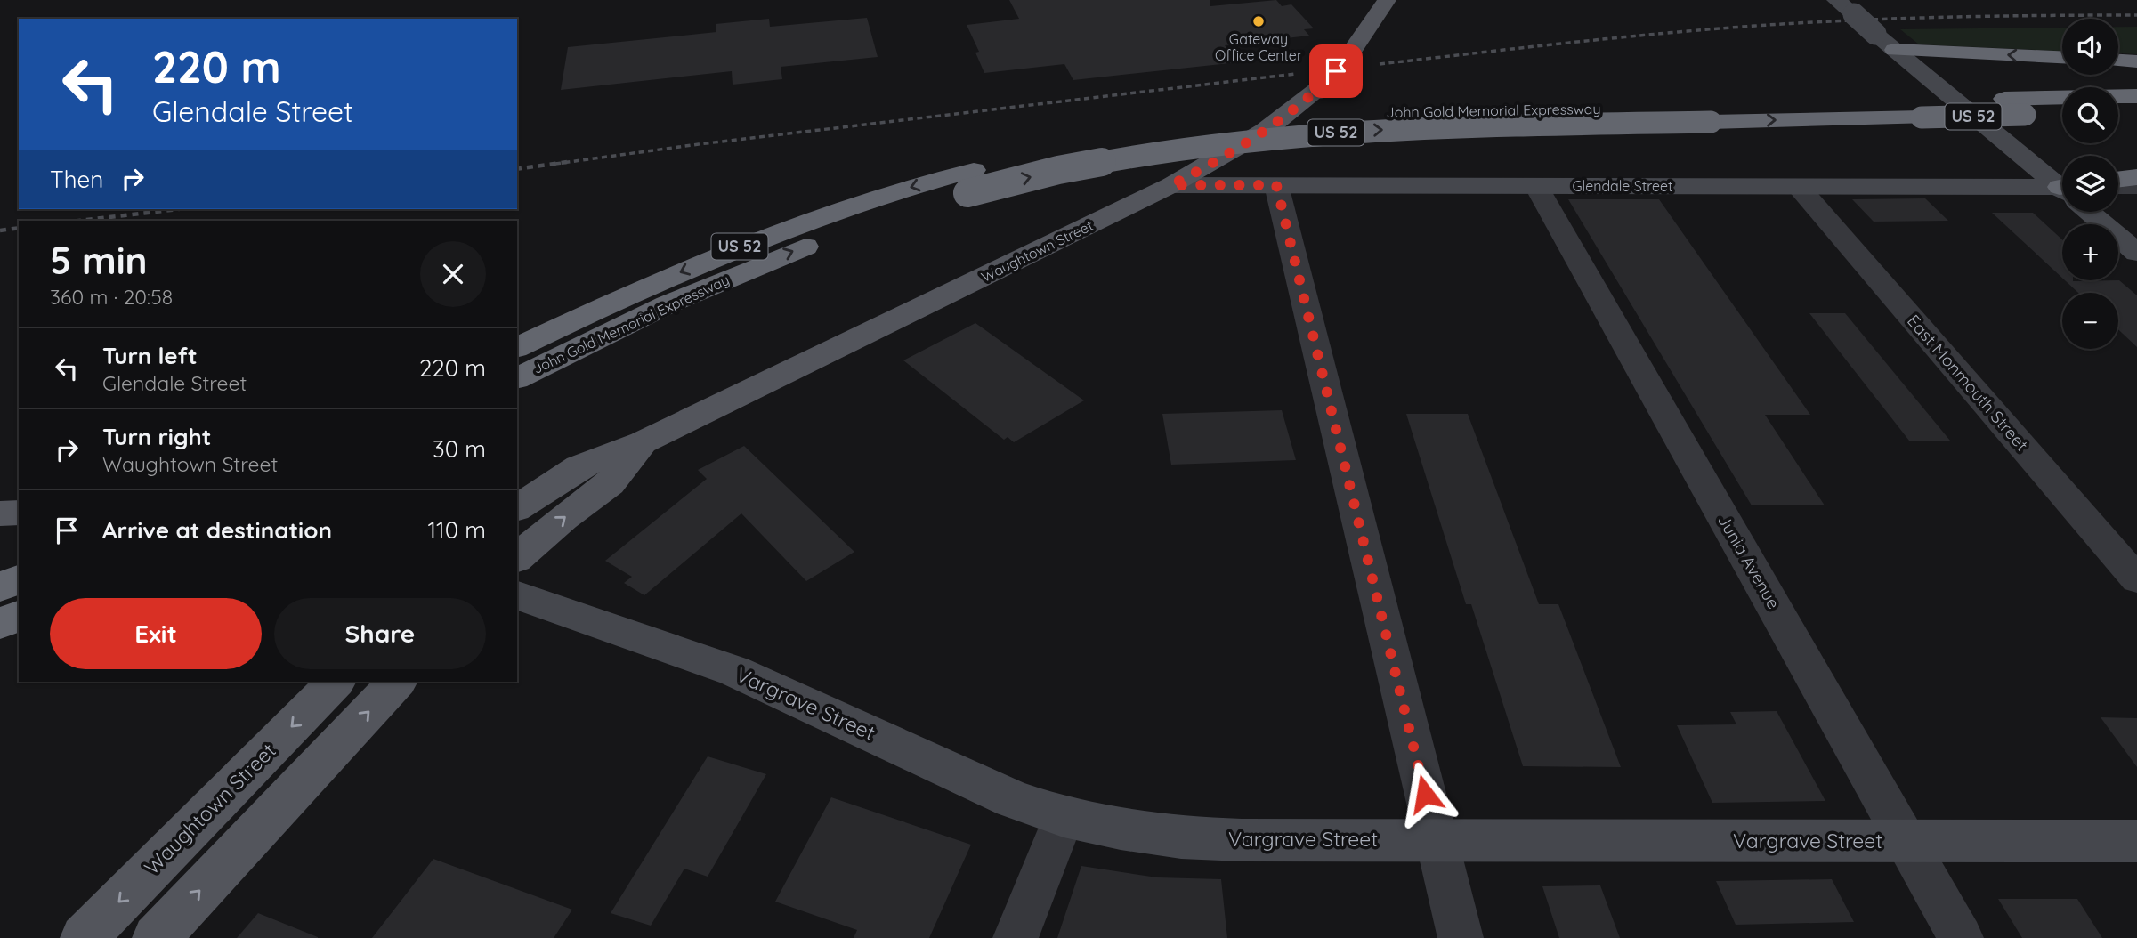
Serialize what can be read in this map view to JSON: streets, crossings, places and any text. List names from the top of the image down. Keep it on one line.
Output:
{"streets":{"highway":["John Gold Memorial Expressway","US 52"],"main road":["Glendale Street","Waughtown Street","Vargrave Street"],"street":["East Monmouth Street","Junia Avenue"]},"crossings":[["Glendale Street","Waughtown Street"],["Glendale Street","East Monmouth Street"],["Glendale Street","Junia Avenue"],["Junia Avenue","Vargrave Street"]],"places":["Gateway Office Center"],"page":{"map_buttons":["+","−"],"turn":["220 m","Glendale Street"],"then":"Then","heading":["5 min","360 m · 20:58"],"list":[{"name":"Turn left","note":"Glendale Street","value":"220 m"},{"name":"Turn right","note":"Waughtown Street","value":"30 m"},{"name":"Arrive at destination","value":"110 m"}],"buttons":["Exit","Share"]}}
